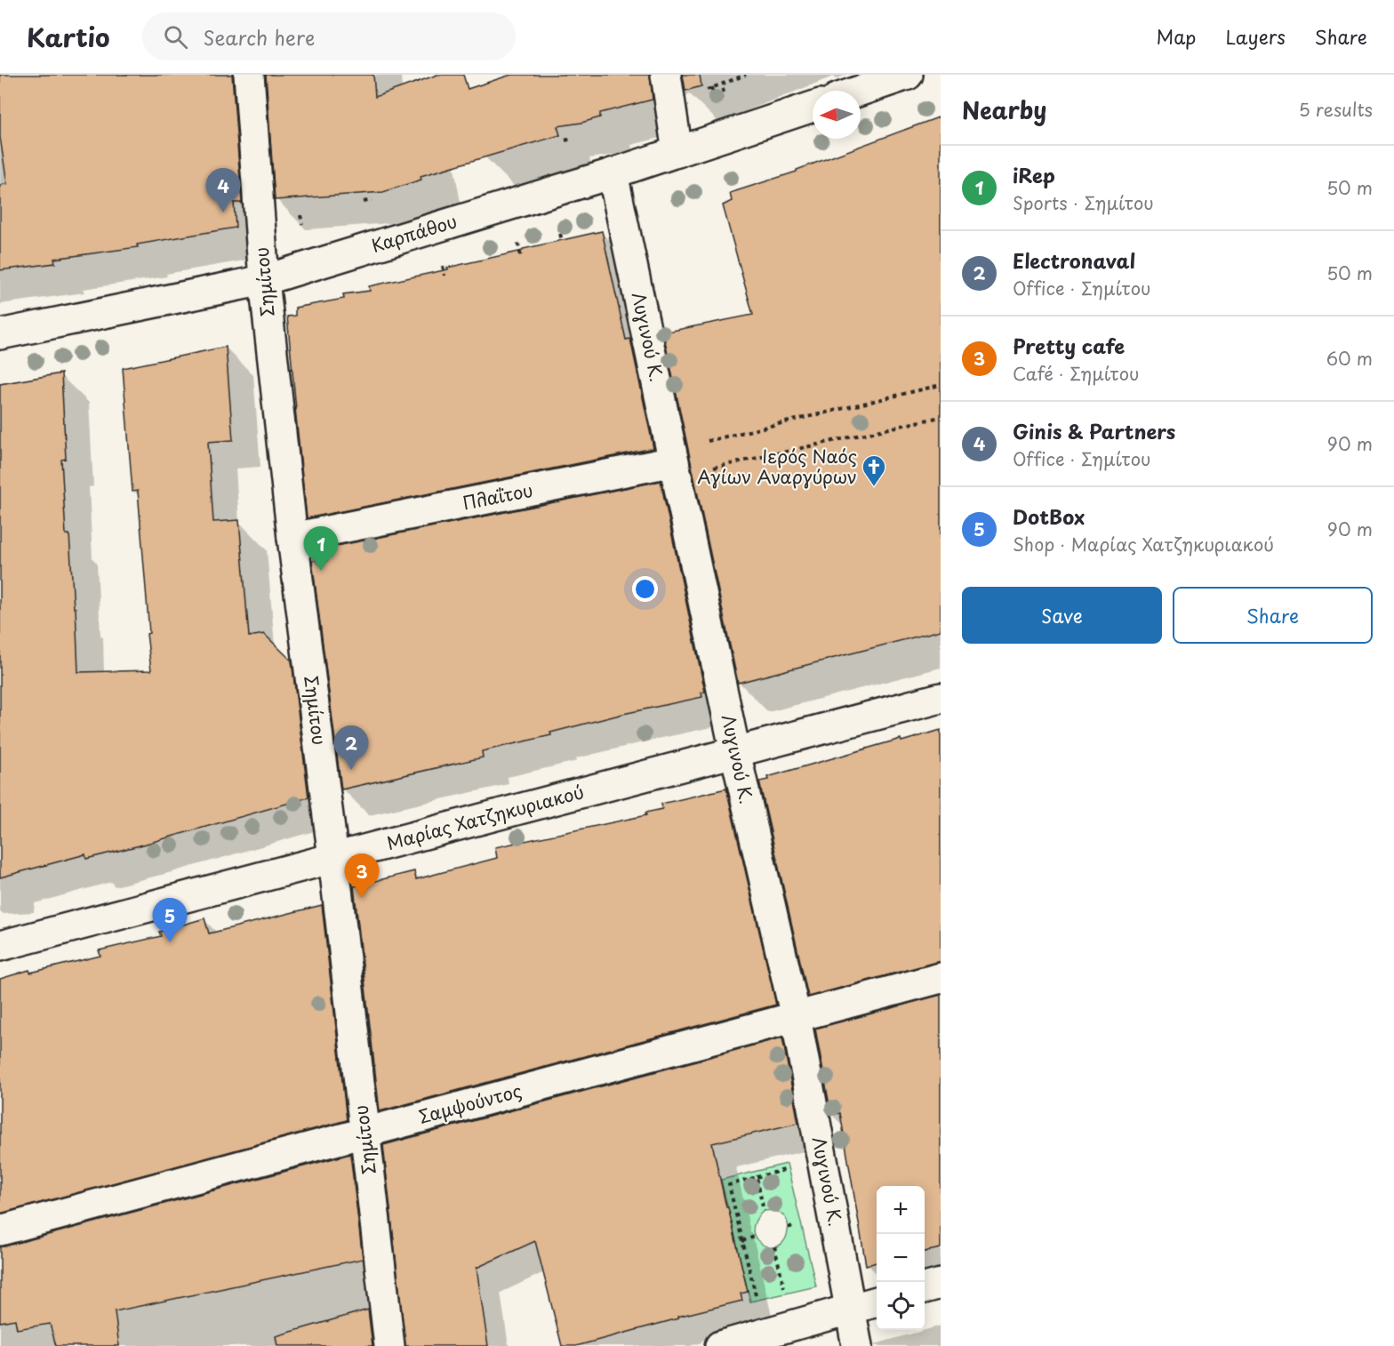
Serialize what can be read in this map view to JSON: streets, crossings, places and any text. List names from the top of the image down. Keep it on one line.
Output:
{"streets":{"street":["Καρπάθου","Σημίτου","Λυγινού Κ.","Πλαΐτου","Μαρίας Χατζηκυριακού","Σαμψούντος"]},"crossings":[["Καρπάθου","Σημίτου"],["Καρπάθου","Λυγινού Κ."],["Σημίτου","Πλαΐτου"],["Σημίτου","Μαρίας Χατζηκυριακού"],["Σημίτου","Σαμψούντος"],["Λυγινού Κ.","Πλαΐτου"],["Λυγινού Κ.","Μαρίας Χατζηκυριακού"],["Λυγινού Κ.","Σαμψούντος"]],"places":{"church":["Ιερός Ναός Αγίων Αναργύρων"]},"north":"left","page":{"header":"Kartio","search":"Search here","nav":["Map","Layers","Share"],"heading":["Nearby","5 results"],"list":[{"mark":"1","name":"iRep","note":"Sports · Σημίτου","value":"50 m"},{"mark":"2","name":"Electronaval","note":"Office · Σημίτου","value":"50 m"},{"mark":"3","name":"Pretty cafe","note":"Café · Σημίτου","value":"60 m"},{"mark":"4","name":"Ginis & Partners","note":"Office · Σημίτου","value":"90 m"},{"mark":"5","name":"DotBox","note":"Shop · Μαρίας Χατζηκυριακού","value":"90 m"}],"pins":["4","1","2","3","5"],"buttons":["Save","Share"],"map_buttons":["+","−"]}}
